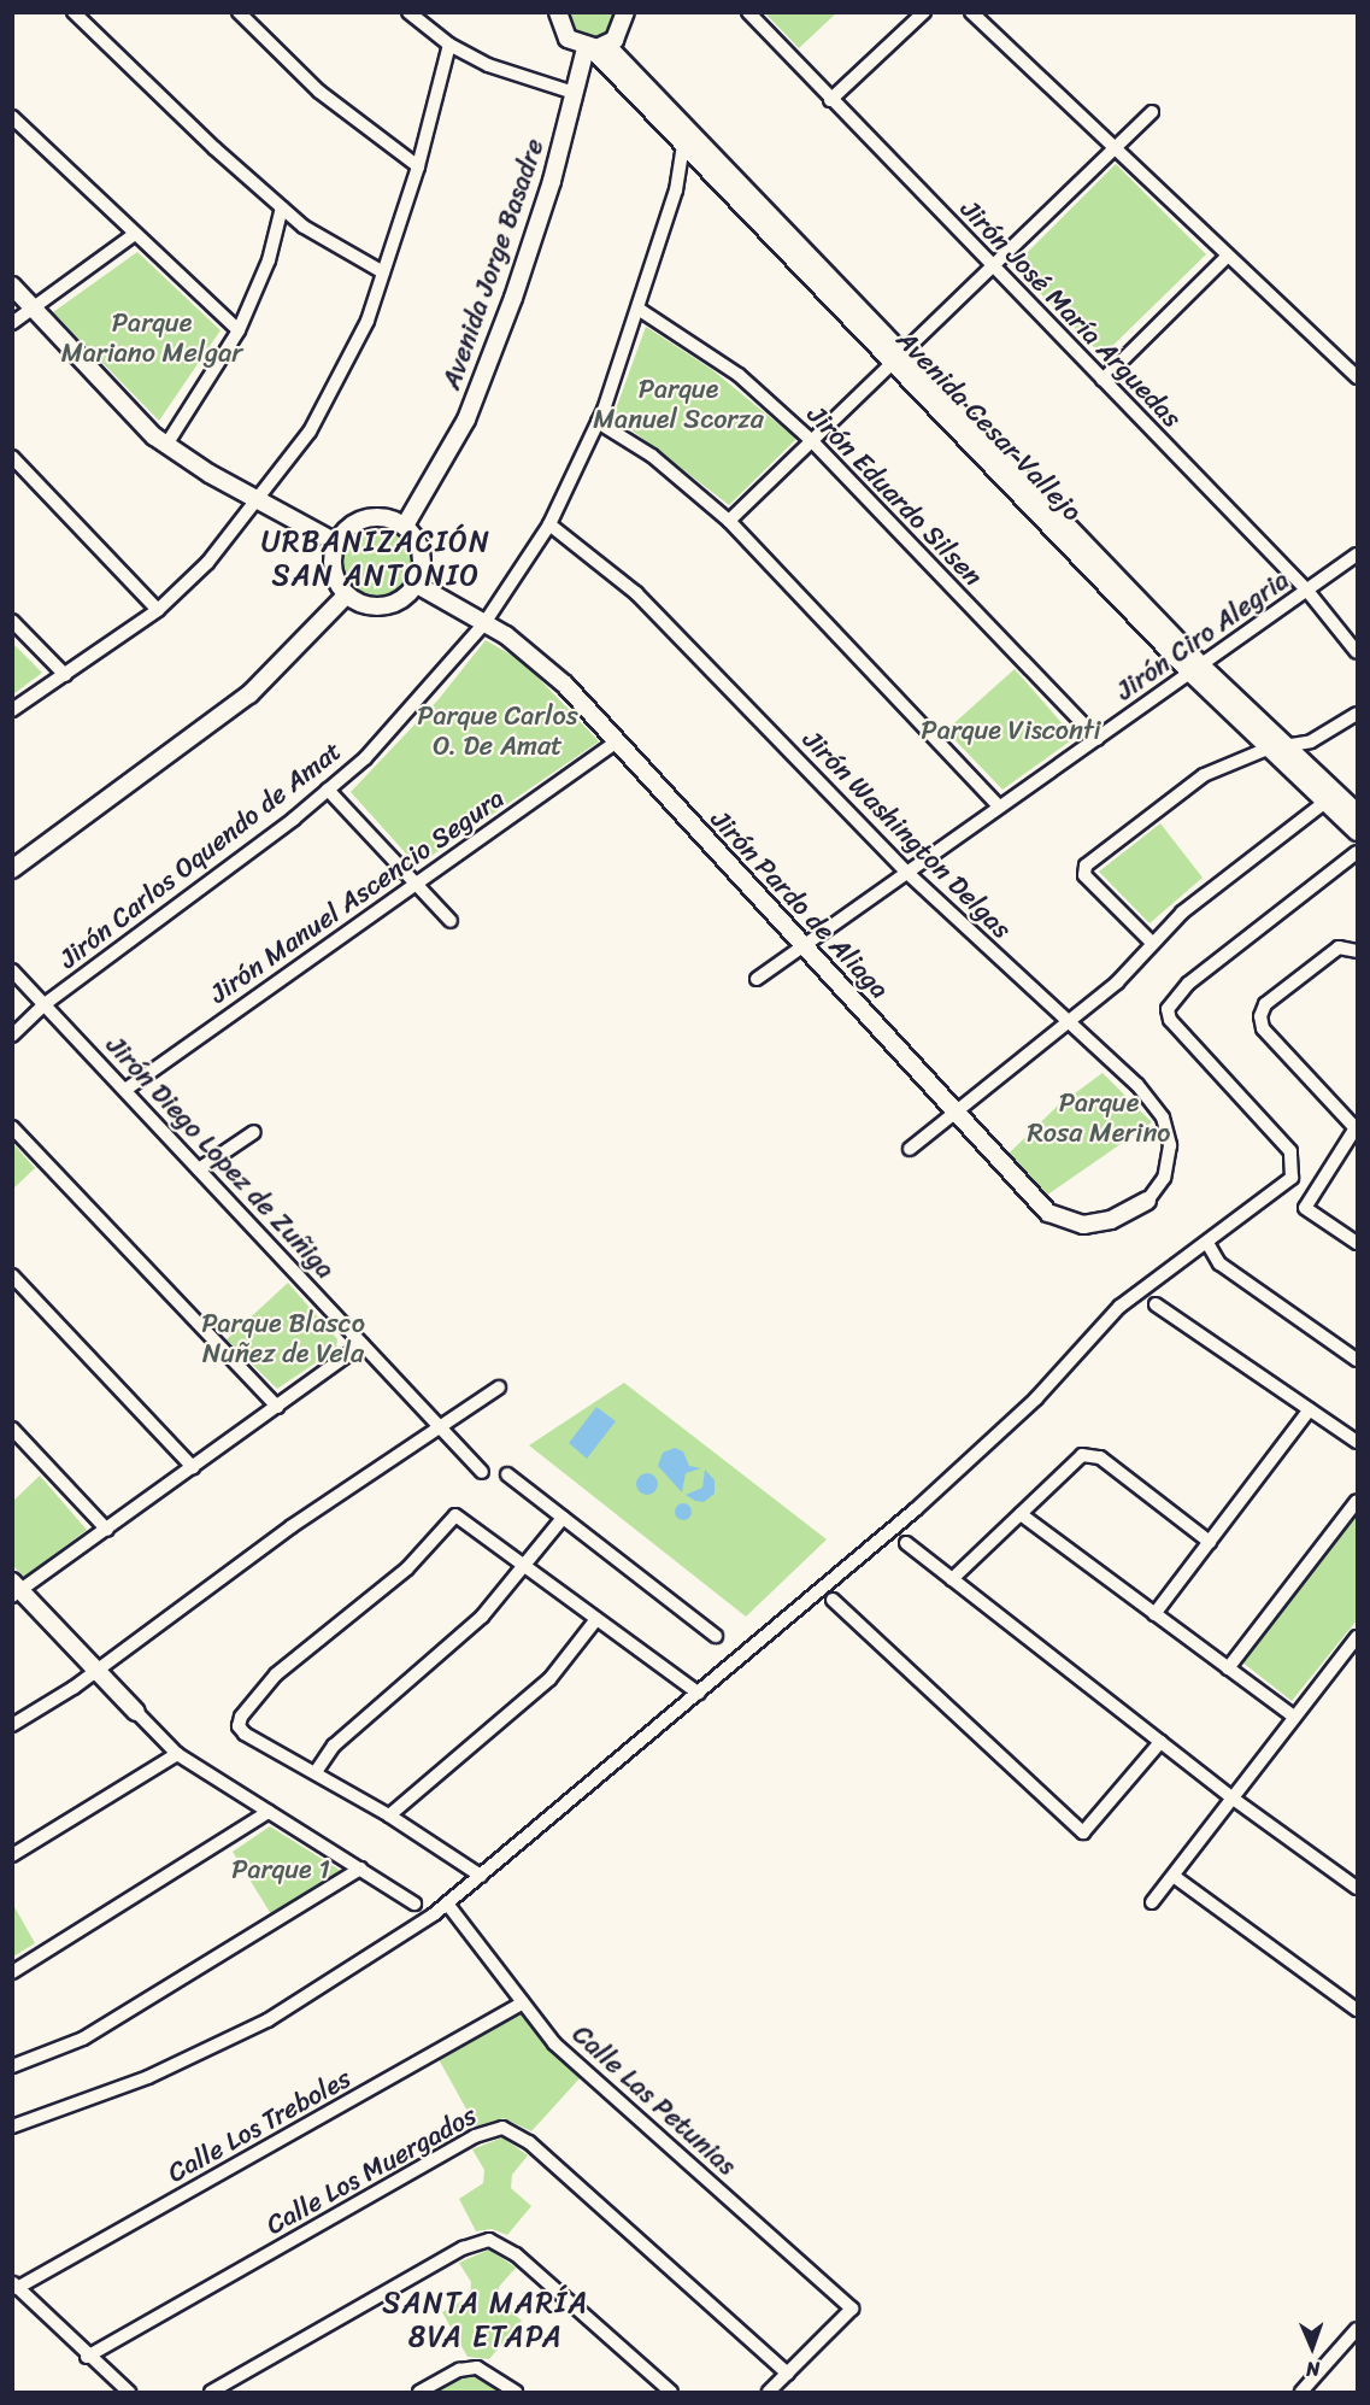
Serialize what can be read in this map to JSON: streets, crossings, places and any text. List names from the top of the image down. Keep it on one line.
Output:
{"streets":{"street":["Avenida Jorge Basadre","Jirón José María Arguedas","Avenida Cesar Vallejo","Jirón Eduardo Silsen","Jirón Ciro Alegria","Jirón Washington Delgas","Jirón Carlos Oquendo de Amat","Jirón Manuel Ascencio Segura","Jirón Pardo de Aliaga","Jirón Diego Lopez de Zuñiga","Calle Las Petunias","Calle Los Treboles","Calle Los Muergados"]},"crossings":[["Avenida Jorge Basadre","Avenida Cesar Vallejo"],["Avenida Jorge Basadre","Jirón Pardo de Aliaga"],["Jirón José María Arguedas","Jirón Ciro Alegria"],["Avenida Cesar Vallejo","Jirón Ciro Alegria"],["Avenida Cesar Vallejo","Jirón Carlos Oquendo de Amat"],["Jirón Eduardo Silsen","Jirón Ciro Alegria"],["Jirón Eduardo Silsen","Jirón Carlos Oquendo de Amat"],["Jirón Ciro Alegria","Jirón Washington Delgas"],["Jirón Ciro Alegria","Jirón Pardo de Aliaga"],["Jirón Washington Delgas","Jirón Carlos Oquendo de Amat"],["Jirón Washington Delgas","Jirón Pardo de Aliaga"],["Jirón Carlos Oquendo de Amat","Jirón Pardo de Aliaga"],["Jirón Carlos Oquendo de Amat","Jirón Diego Lopez de Zuñiga"],["Jirón Manuel Ascencio Segura","Jirón Pardo de Aliaga"],["Jirón Manuel Ascencio Segura","Jirón Diego Lopez de Zuñiga"],["Calle Las Petunias","Calle Los Treboles"],["Calle Las Petunias","Calle Los Muergados"]],"districts":["URBANIZACIÓN SAN ANTONIO","SANTA MARÍA 8VA ETAPA"],"parks":["Parque Mariano Melgar","Parque Manuel Scorza","Parque Carlos O. De Amat","Parque Visconti","Parque Rosa Merino","Parque Blasco Nuñez de Vela","Parque 1"],"north":"bottom"}
